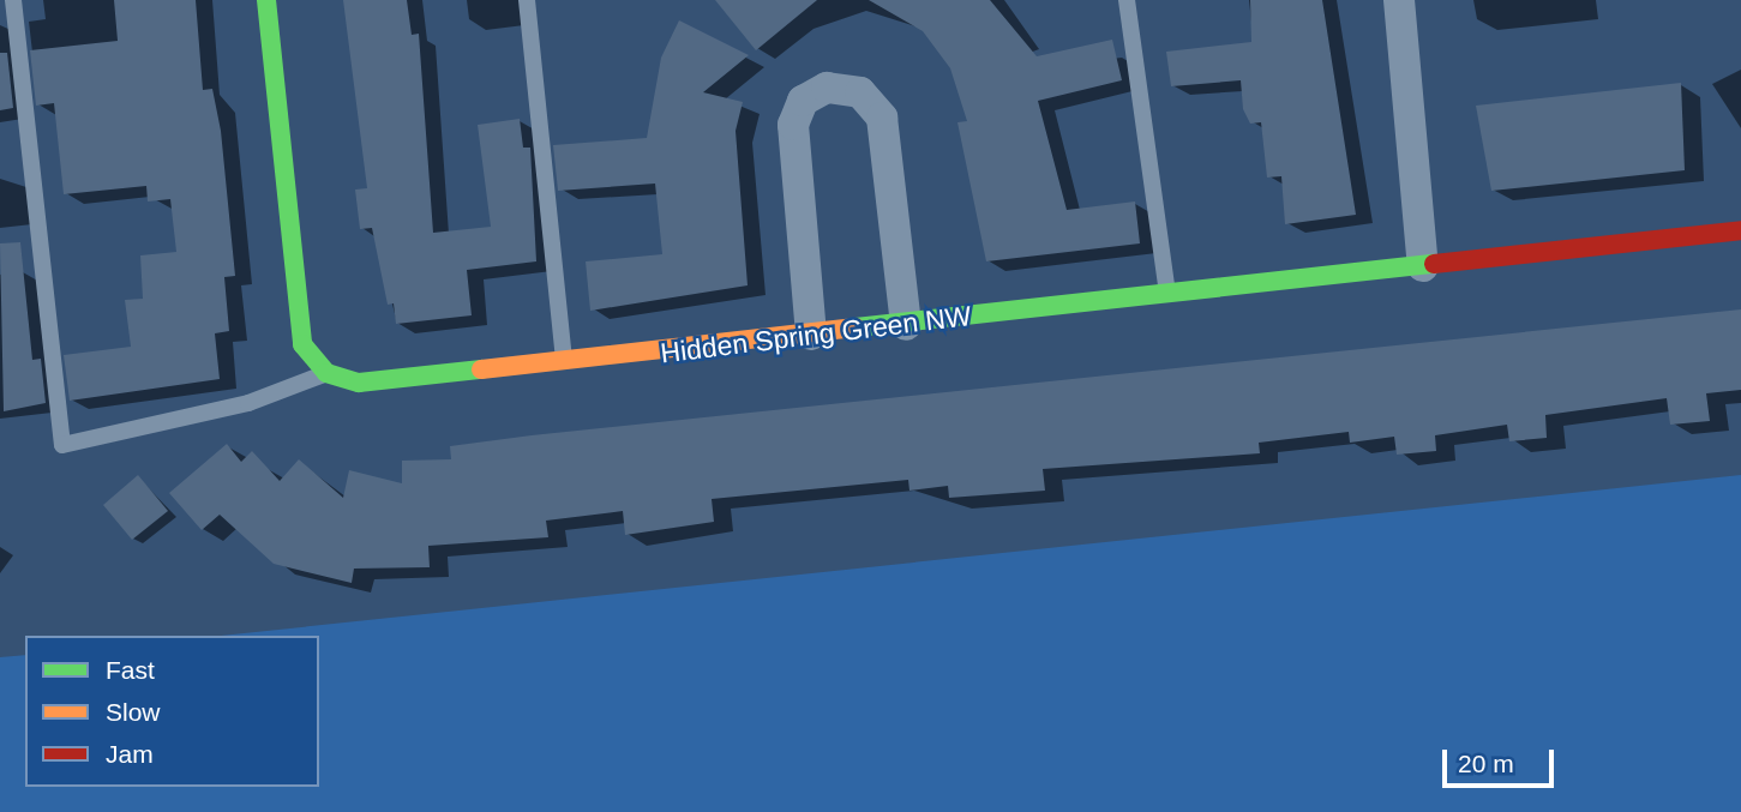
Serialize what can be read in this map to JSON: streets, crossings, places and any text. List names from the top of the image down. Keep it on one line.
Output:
{"streets":{"street":["Hidden Spring Green NW"]},"legend":["Fast","Slow","Jam"],"scale_bar":"20 m"}
